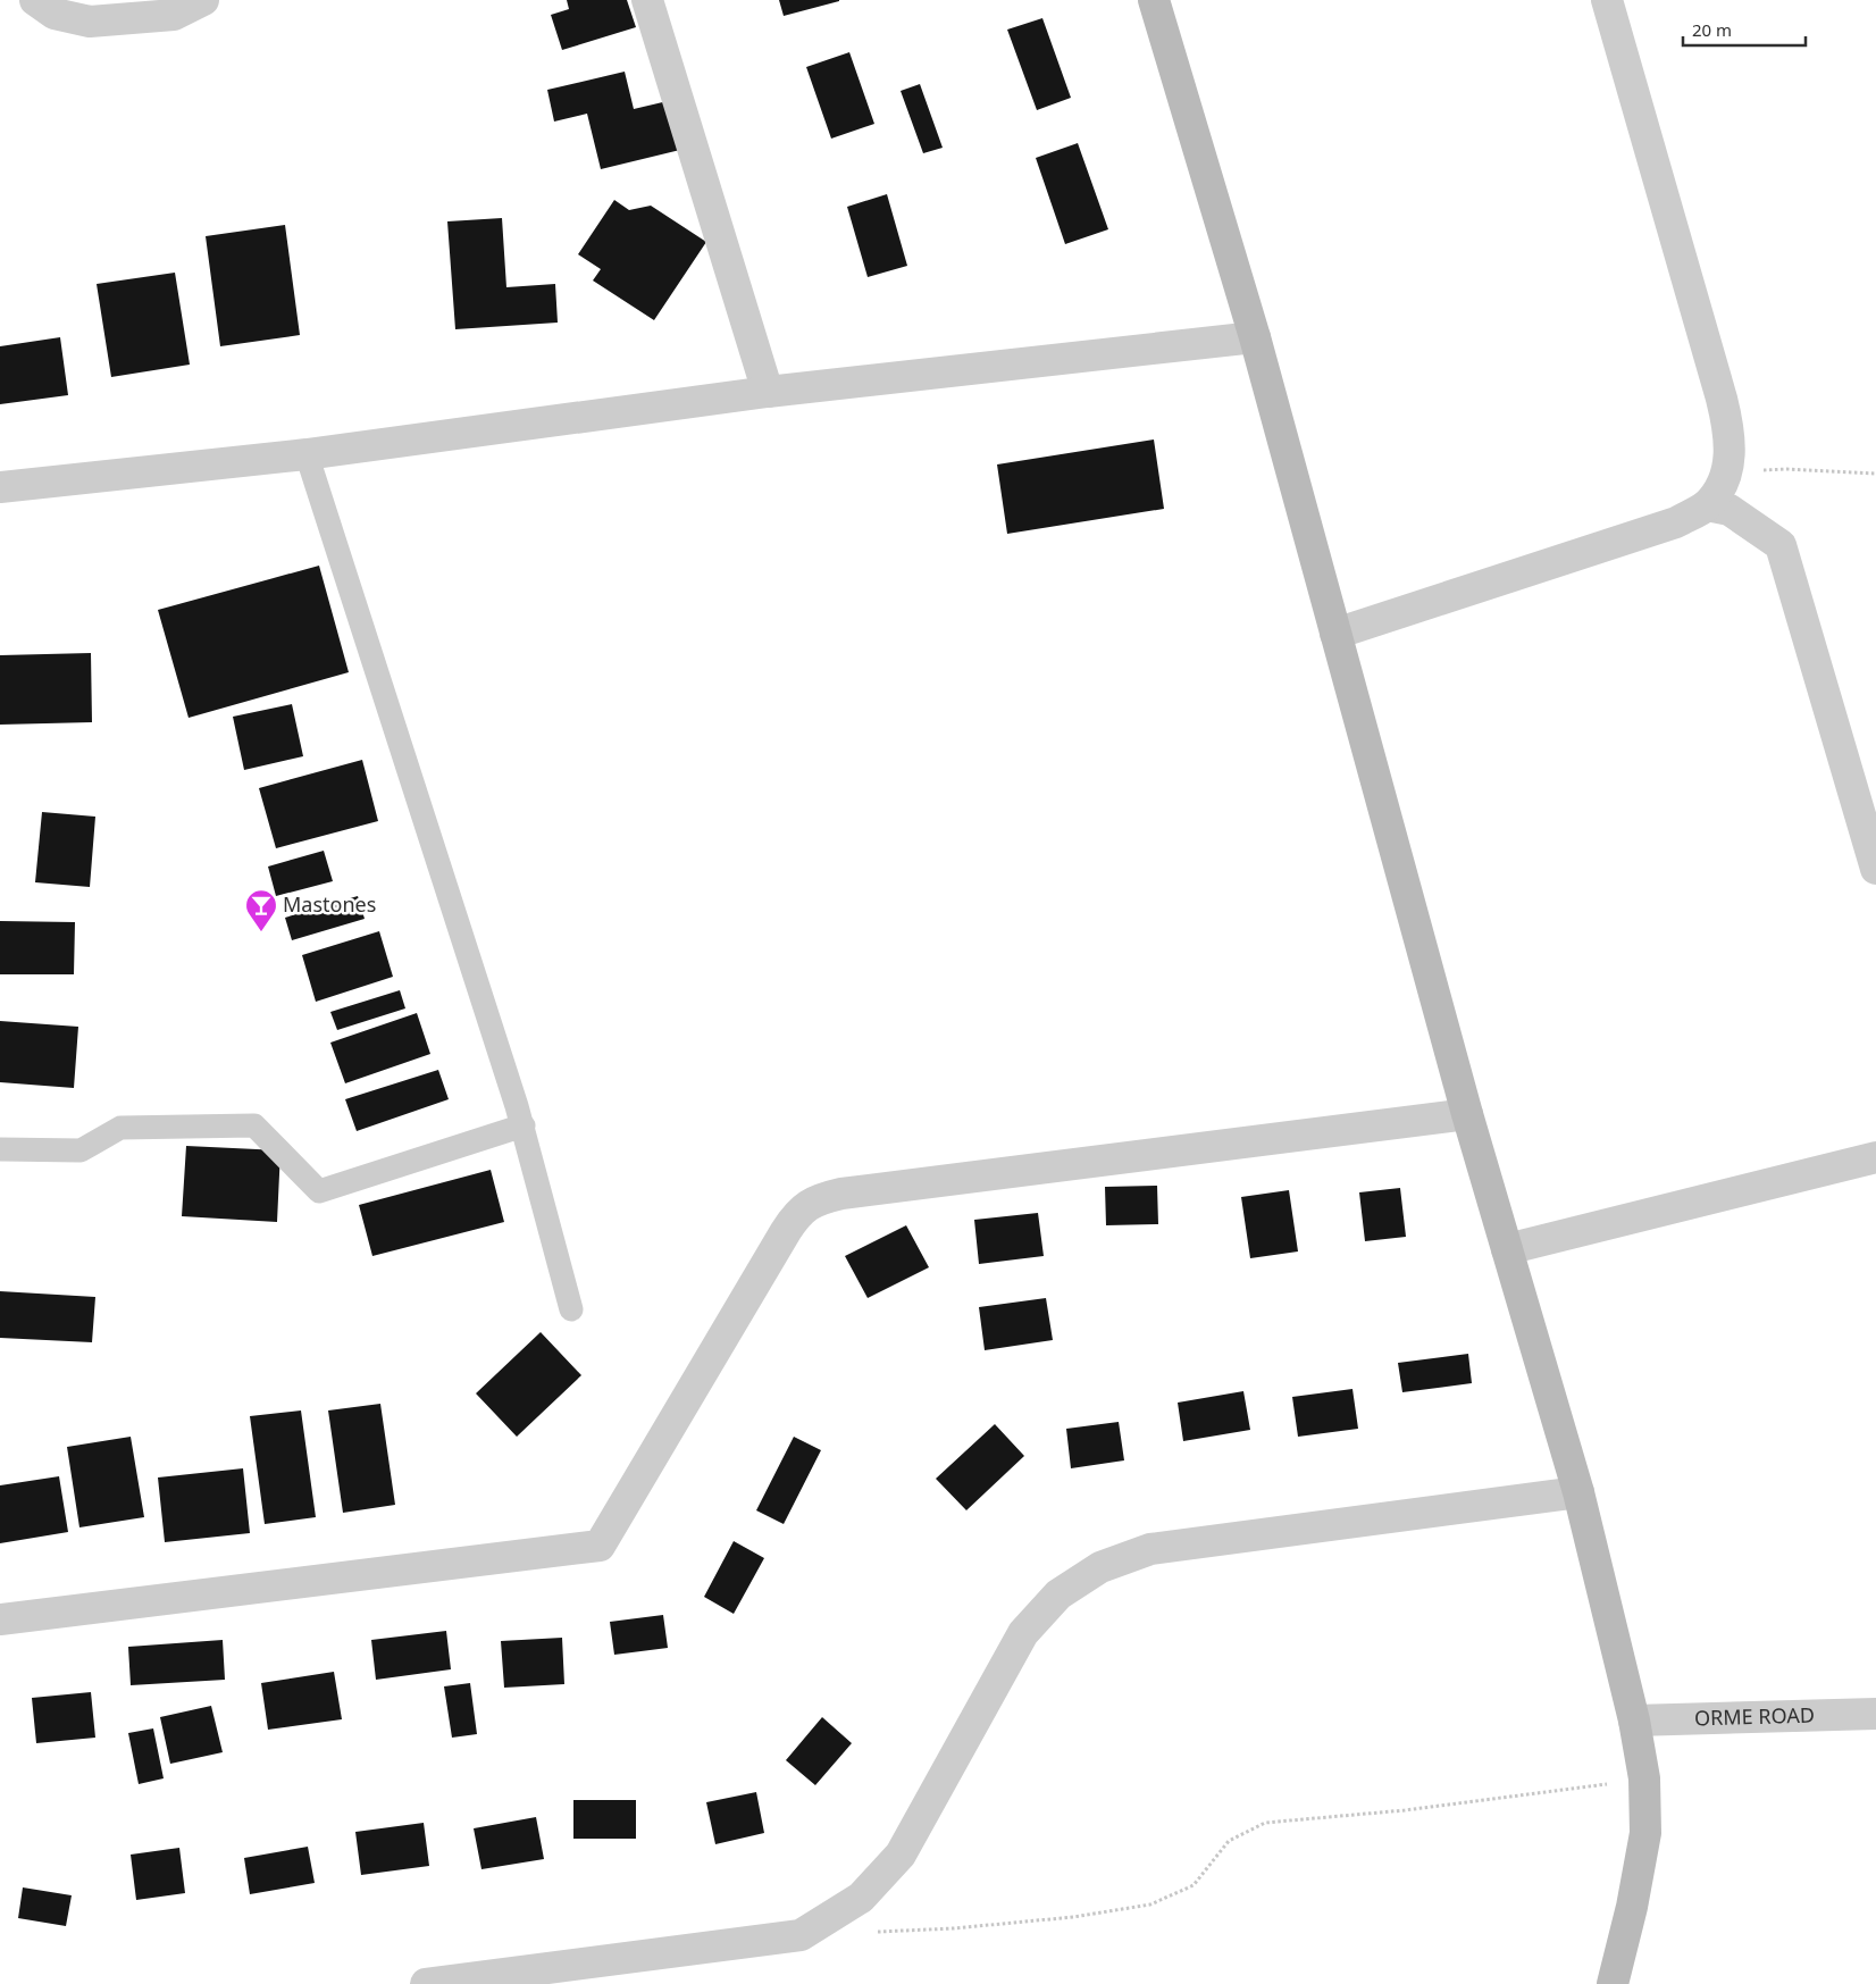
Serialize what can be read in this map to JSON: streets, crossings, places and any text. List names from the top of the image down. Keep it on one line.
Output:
{"streets":{"street":["ORME ROAD"]},"places":{"bar":["Mastones"]},"scale_bar":"20 m"}
